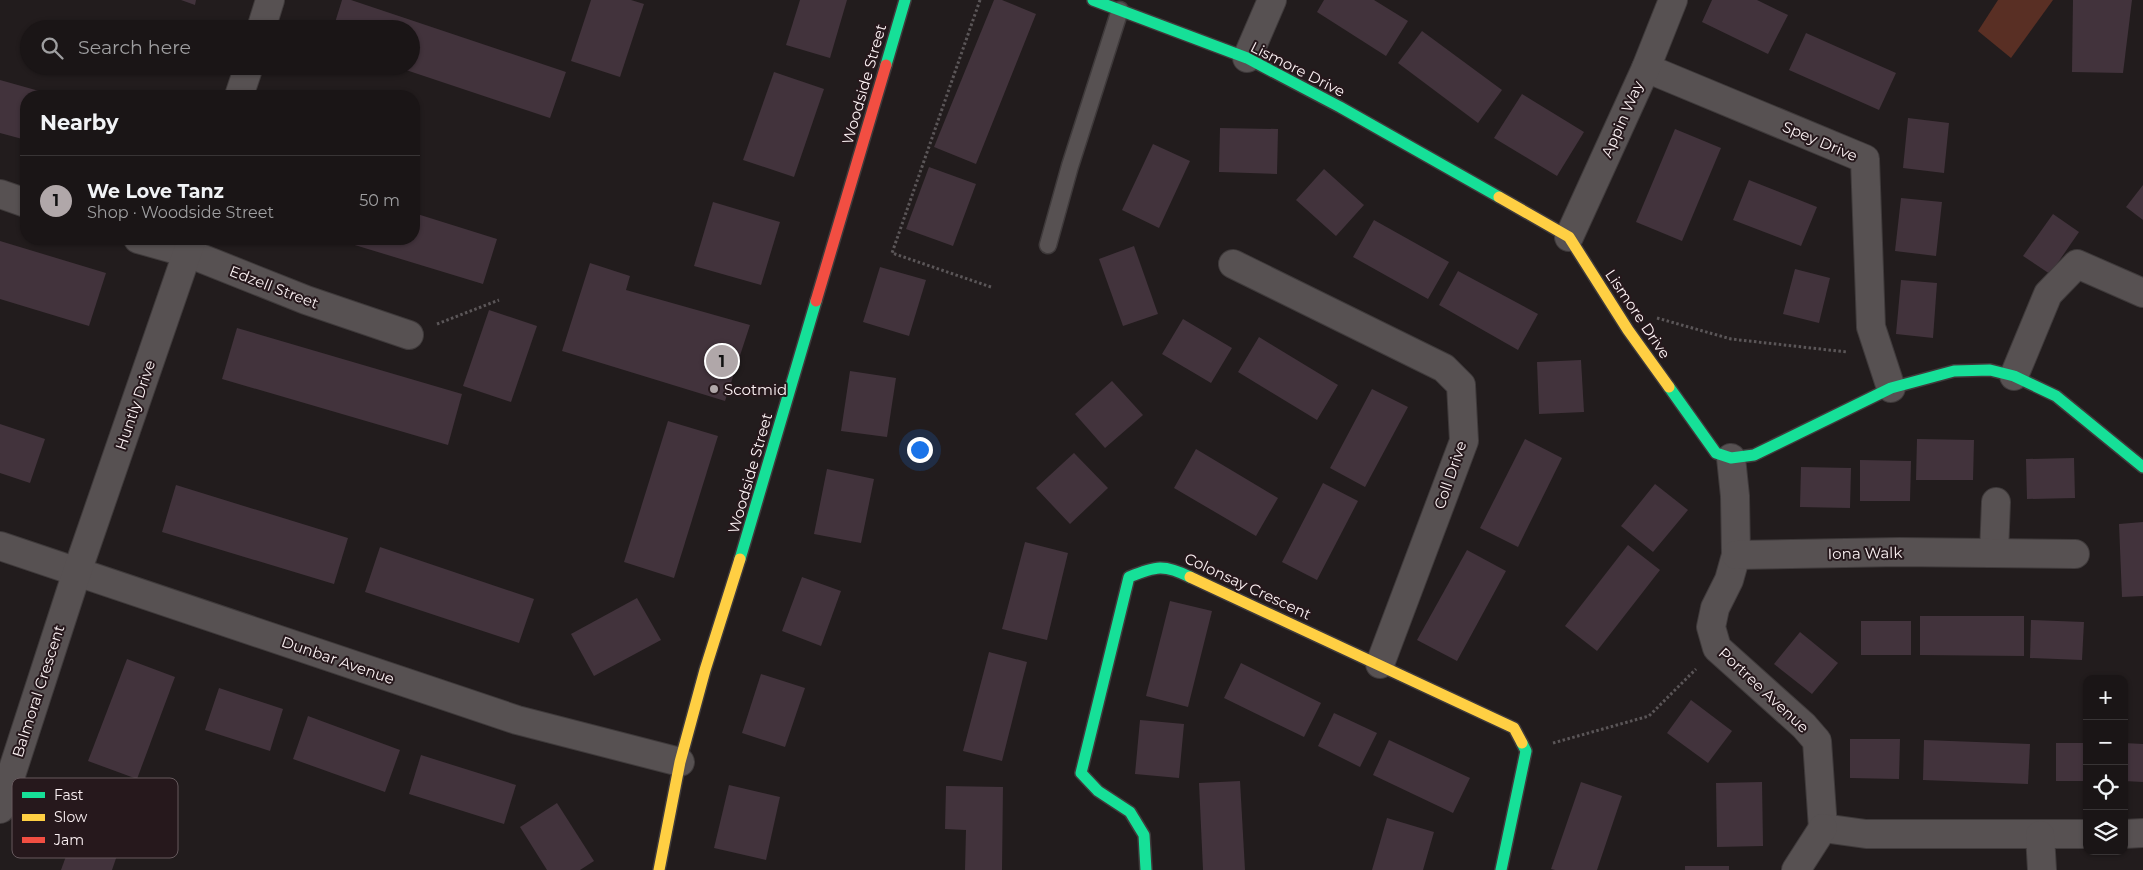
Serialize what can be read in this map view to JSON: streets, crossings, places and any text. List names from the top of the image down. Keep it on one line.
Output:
{"streets":{"street":["Lismore Drive","Woodside Street","Appin Way","Spey Drive","Edzell Street","Huntly Drive","Coll Drive","Iona Walk","Colonsay Crescent","Dunbar Avenue","Portree Avenue","Balmoral Crescent"]},"crossings":[["Lismore Drive","Appin Way"],["Lismore Drive","Portree Avenue"],["Woodside Street","Dunbar Avenue"],["Appin Way","Spey Drive"],["Edzell Street","Huntly Drive"],["Huntly Drive","Dunbar Avenue"],["Huntly Drive","Balmoral Crescent"],["Coll Drive","Colonsay Crescent"],["Iona Walk","Portree Avenue"],["Dunbar Avenue","Balmoral Crescent"]],"places":["Scotmid"],"legend":["Fast","Slow","Jam"],"page":{"search":"Search here","heading":"Nearby","list":[{"mark":"1","name":"We Love Tanz","note":"Shop · Woodside Street","value":"50 m"}],"pins":"1","map_buttons":["+","−"]}}
